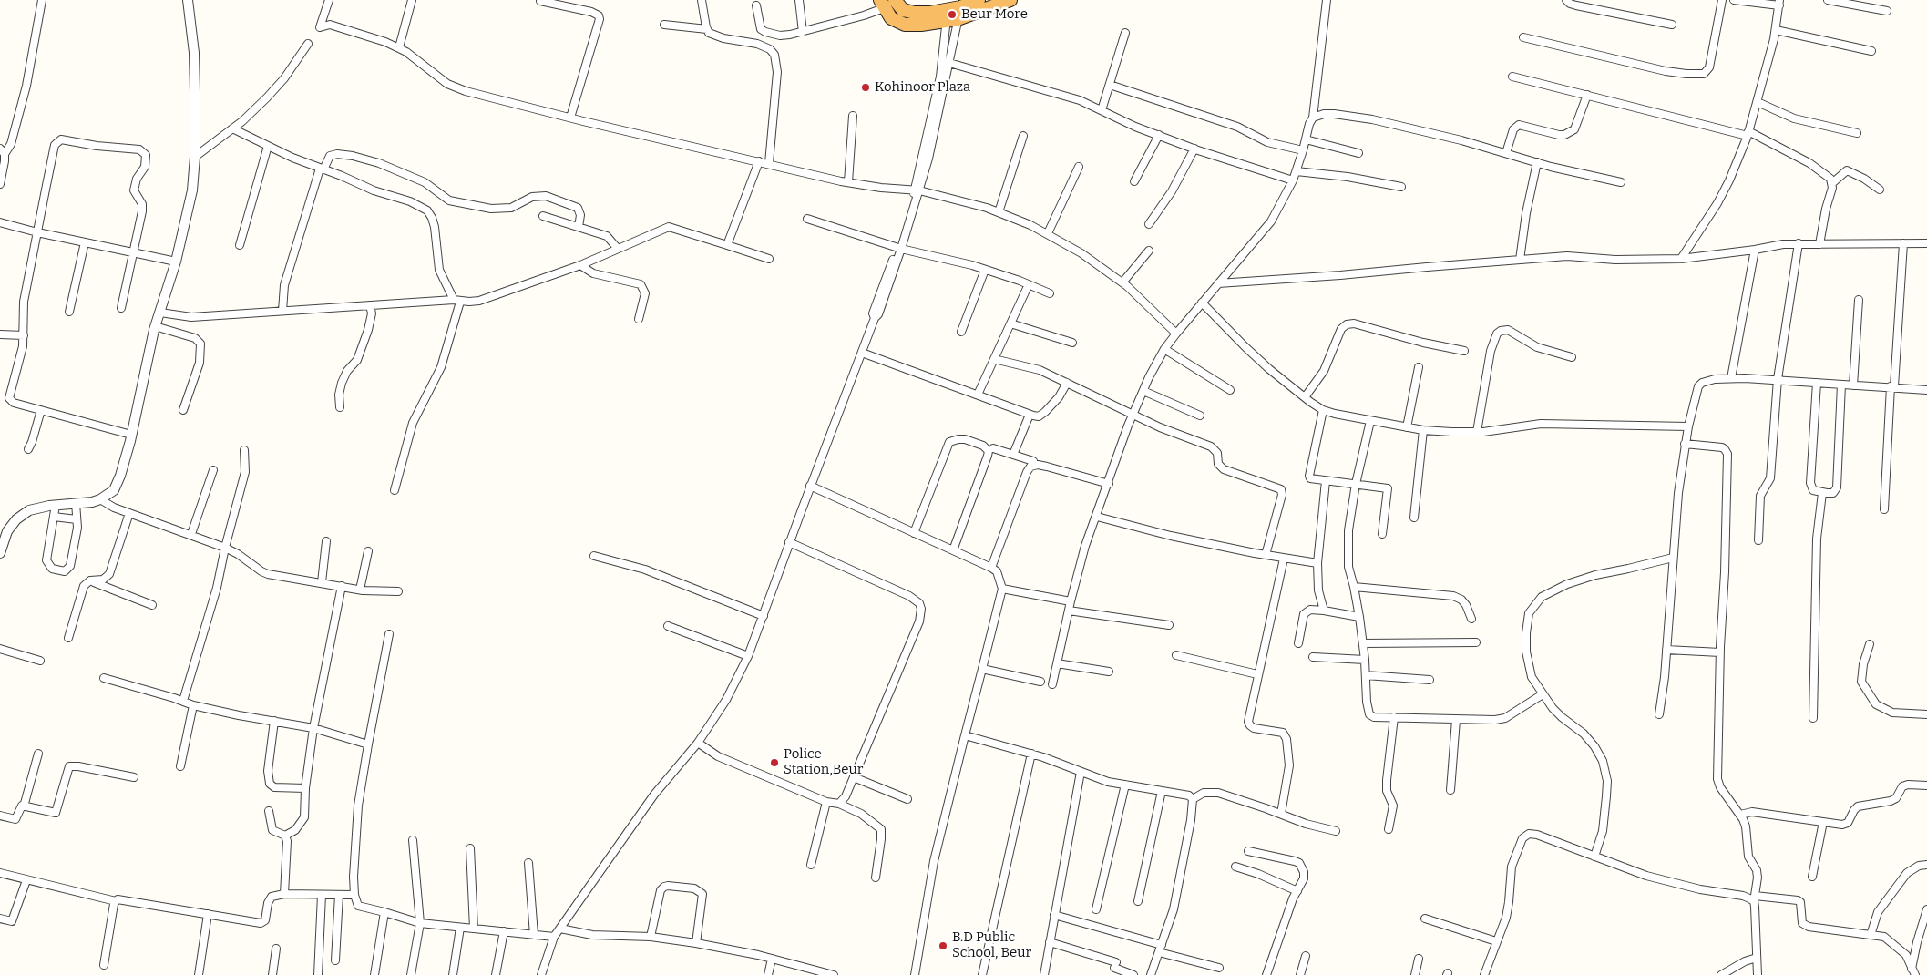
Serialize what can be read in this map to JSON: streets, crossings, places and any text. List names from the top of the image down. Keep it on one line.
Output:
{"places":["Beur More","Kohinoor Plaza","Police Station,Beur","B.D Public School, Beur"]}
